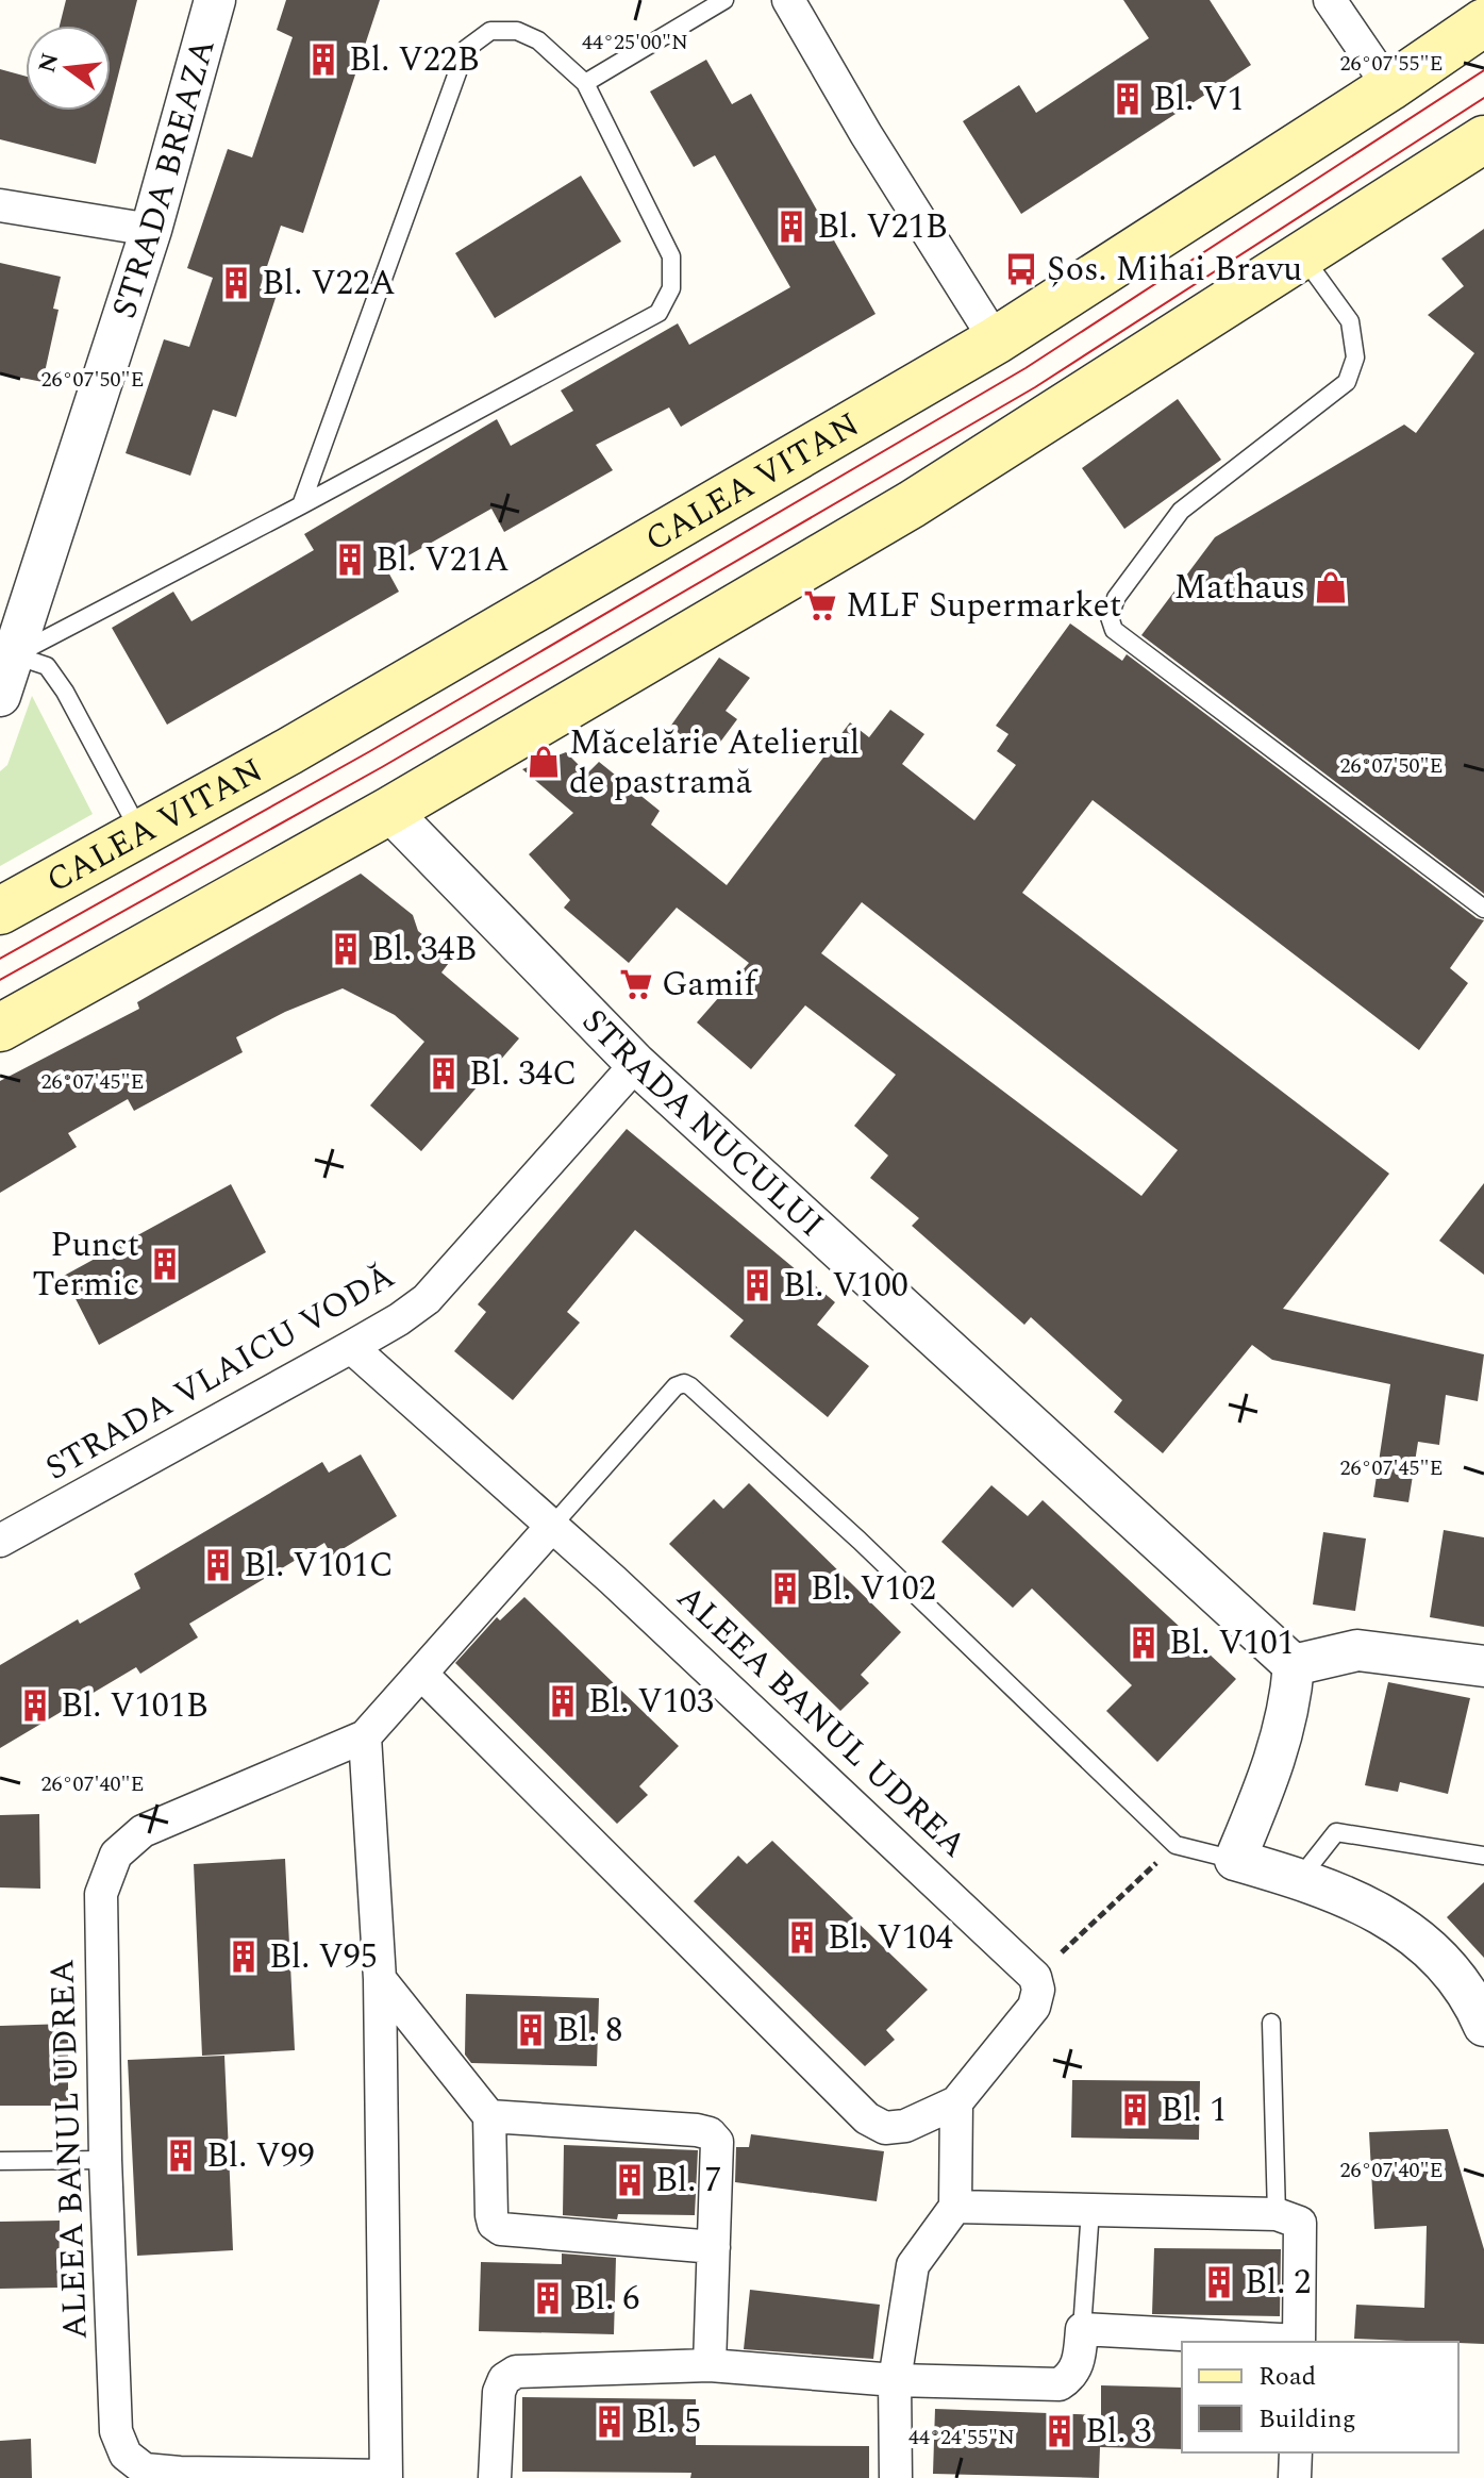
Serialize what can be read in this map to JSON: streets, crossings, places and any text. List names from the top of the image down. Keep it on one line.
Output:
{"streets":{"main road":["CALEA VITAN"],"street":["STRADA BREAZA","STRADA NUCULUI","STRADA VLAICU VODĂ","ALEEA BANUL UDREA"]},"crossings":[["STRADA NUCULUI","STRADA VLAICU VODĂ"],["STRADA VLAICU VODĂ","ALEEA BANUL UDREA"]],"places":{"building":["Bl. V22B","Bl. V1","Bl. V21B","Bl. V22A","Bl. V21A","Bl. 34B","Bl. 34C","Punct Termic","Bl. V100","Bl. V101C","Bl. V102","Bl. V101","Bl. V103","Bl. V101B","Bl. V104","Bl. V95","Bl. 8","Bl. 1","Bl. V99","Bl. 7","Bl. 2","Bl. 6","Bl. 5","Bl. 3"],"bus stop":["Șos. Mihai Bravu"],"shop":["Mathaus","Măcelărie Atelierul de pastramă"],"supermarket":["MLF Supermarket","Gamif"]},"legend":["Road","Building"],"north":"left","coordinates":["44°25'00\"N","26°07'55\"E","26°07'50\"E","26°07'45\"E","26°07'40\"E","44°24'55\"N"]}
